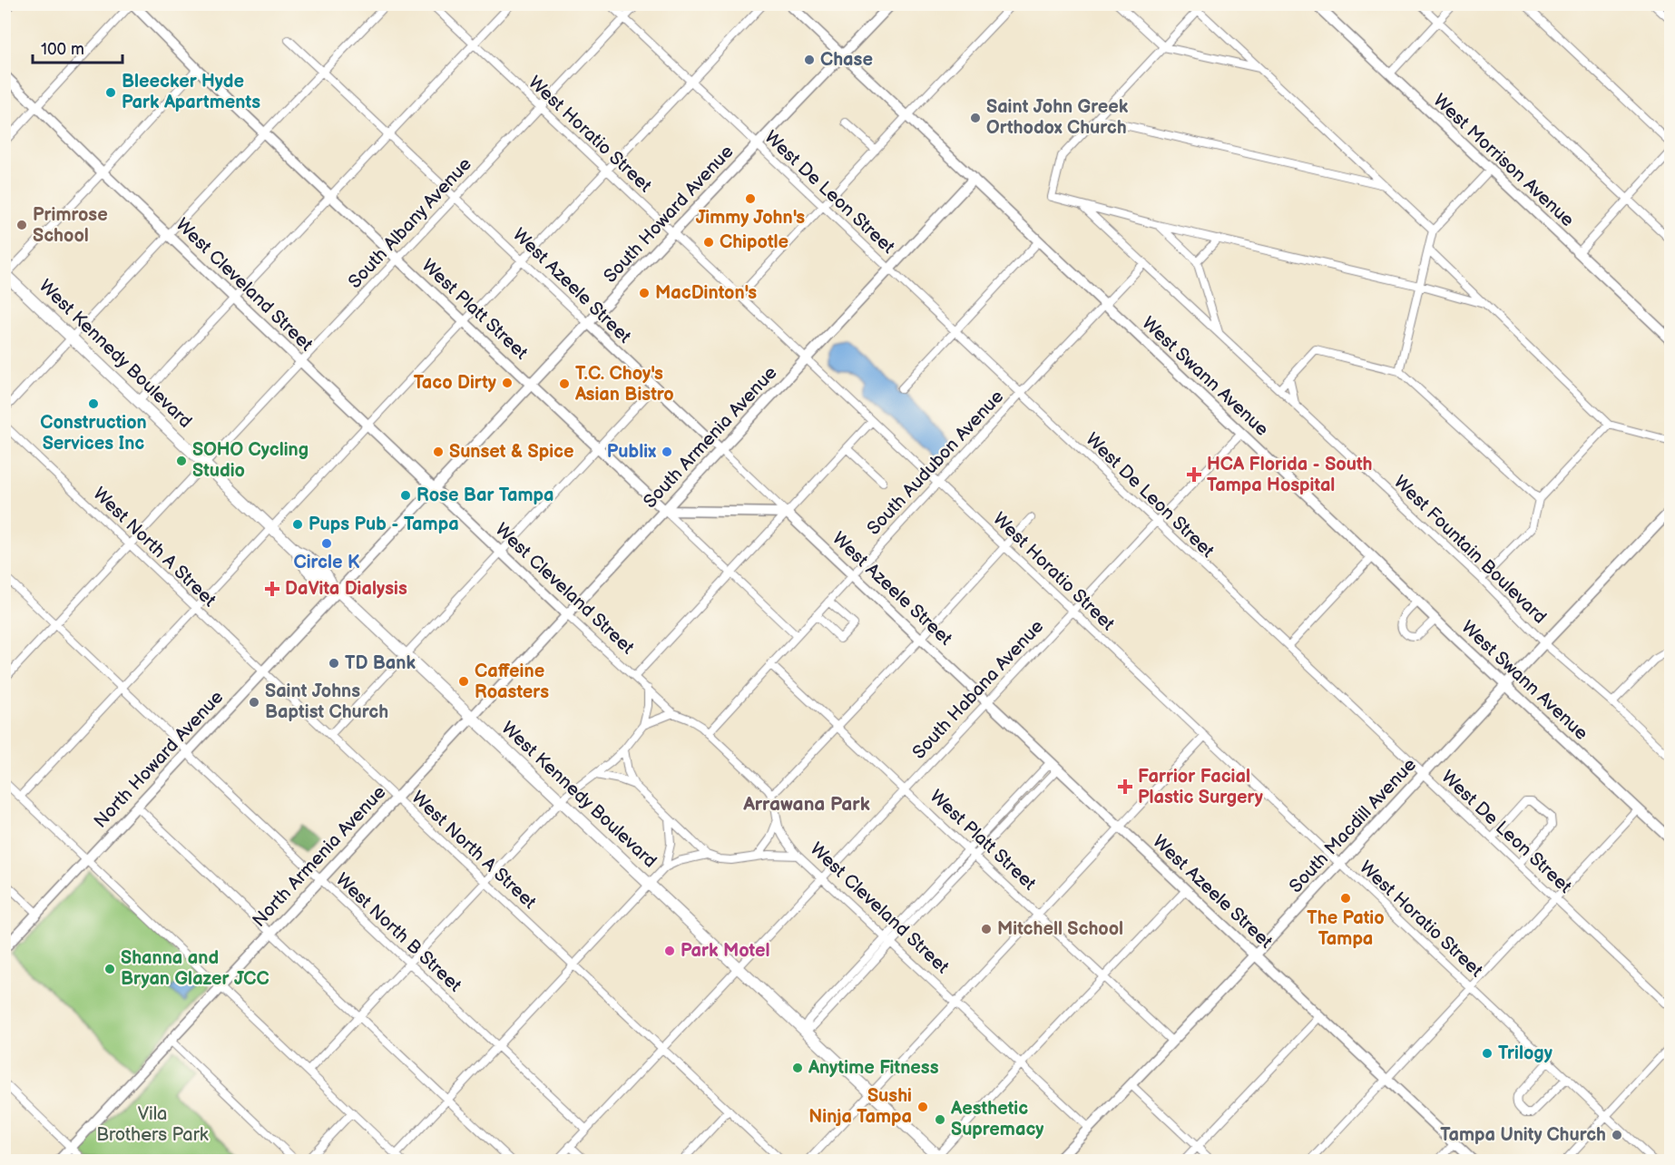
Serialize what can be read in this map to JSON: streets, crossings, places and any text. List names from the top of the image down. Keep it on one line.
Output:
{"streets":{"main road":["West Morrison Avenue","South Howard Avenue","West Cleveland Street","West Azeele Street","West Platt Street","West Kennedy Boulevard","West Swann Avenue","South Armenia Avenue","North Howard Avenue","South Macdill Avenue","North Armenia Avenue"],"street":["West Horatio Street","West De Leon Street","South Albany Avenue","South Audubon Avenue","West North A Street","West Fountain Boulevard","South Habana Avenue","West North B Street"]},"crossings":[["West Horatio Street","South Howard Avenue"],["West Horatio Street","South Albany Avenue"],["West Horatio Street","South Armenia Avenue"],["West Horatio Street","South Audubon Avenue"],["West Horatio Street","South Habana Avenue"],["West Horatio Street","South Macdill Avenue"],["West De Leon Street","South Howard Avenue"],["West De Leon Street","South Albany Avenue"],["West De Leon Street","South Armenia Avenue"],["West De Leon Street","South Audubon Avenue"],["West De Leon Street","South Habana Avenue"],["West De Leon Street","South Macdill Avenue"],["South Howard Avenue","West Cleveland Street"],["South Howard Avenue","West Azeele Street"],["South Howard Avenue","West Platt Street"],["South Howard Avenue","West Kennedy Boulevard"],["South Howard Avenue","West Swann Avenue"],["South Howard Avenue","North Howard Avenue"],["South Albany Avenue","West Cleveland Street"],["South Albany Avenue","West Azeele Street"],["South Albany Avenue","West Platt Street"],["South Albany Avenue","West Kennedy Boulevard"],["South Albany Avenue","West North A Street"],["South Albany Avenue","West North B Street"],["West Cleveland Street","South Armenia Avenue"],["West Cleveland Street","South Audubon Avenue"],["West Cleveland Street","South Habana Avenue"],["West Cleveland Street","South Macdill Avenue"],["West Azeele Street","South Armenia Avenue"],["West Azeele Street","South Audubon Avenue"],["West Azeele Street","South Habana Avenue"],["West Azeele Street","South Macdill Avenue"],["West Platt Street","South Armenia Avenue"],["West Platt Street","South Audubon Avenue"],["West Platt Street","South Habana Avenue"],["West Platt Street","South Macdill Avenue"],["West Kennedy Boulevard","South Armenia Avenue"],["West Kennedy Boulevard","South Habana Avenue"],["West Kennedy Boulevard","North Howard Avenue"],["West Kennedy Boulevard","North Armenia Avenue"],["West Swann Avenue","South Armenia Avenue"],["West Swann Avenue","South Audubon Avenue"],["West Swann Avenue","South Habana Avenue"],["West Swann Avenue","South Macdill Avenue"],["South Armenia Avenue","North Armenia Avenue"],["South Audubon Avenue","West Fountain Boulevard"],["West North A Street","South Habana Avenue"],["West North A Street","North Howard Avenue"],["West North A Street","North Armenia Avenue"],["West Fountain Boulevard","South Macdill Avenue"],["South Habana Avenue","West North B Street"],["North Howard Avenue","West North B Street"],["North Armenia Avenue","West North B Street"]],"districts":["Arrawana Park"],"parks":["Vila Brothers Park"],"places":{"other":["Chase","Bleecker Hyde Park Apartments","Saint John Greek Orthodox Church","Jimmy John's","Primrose School","Chipotle","MacDinton's","Taco Dirty","T.C. Choy's Asian Bistro","Construction Services Inc","Sunset & Spice","Publix","SOHO Cycling Studio","Rose Bar Tampa","Pups Pub - Tampa","Circle K","TD Bank","Caffeine Roasters","Saint Johns Baptist Church","The Patio Tampa","Mitchell School","Park Motel","Shanna and Bryan Glazer JCC","Trilogy","Anytime Fitness","Sushi Ninja Tampa","Aesthetic Supremacy","Tampa Unity Church"],"health":["HCA Florida - South Tampa Hospital","DaVita Dialysis","Farrior Facial Plastic Surgery"]},"scale_bar":"100 m"}
